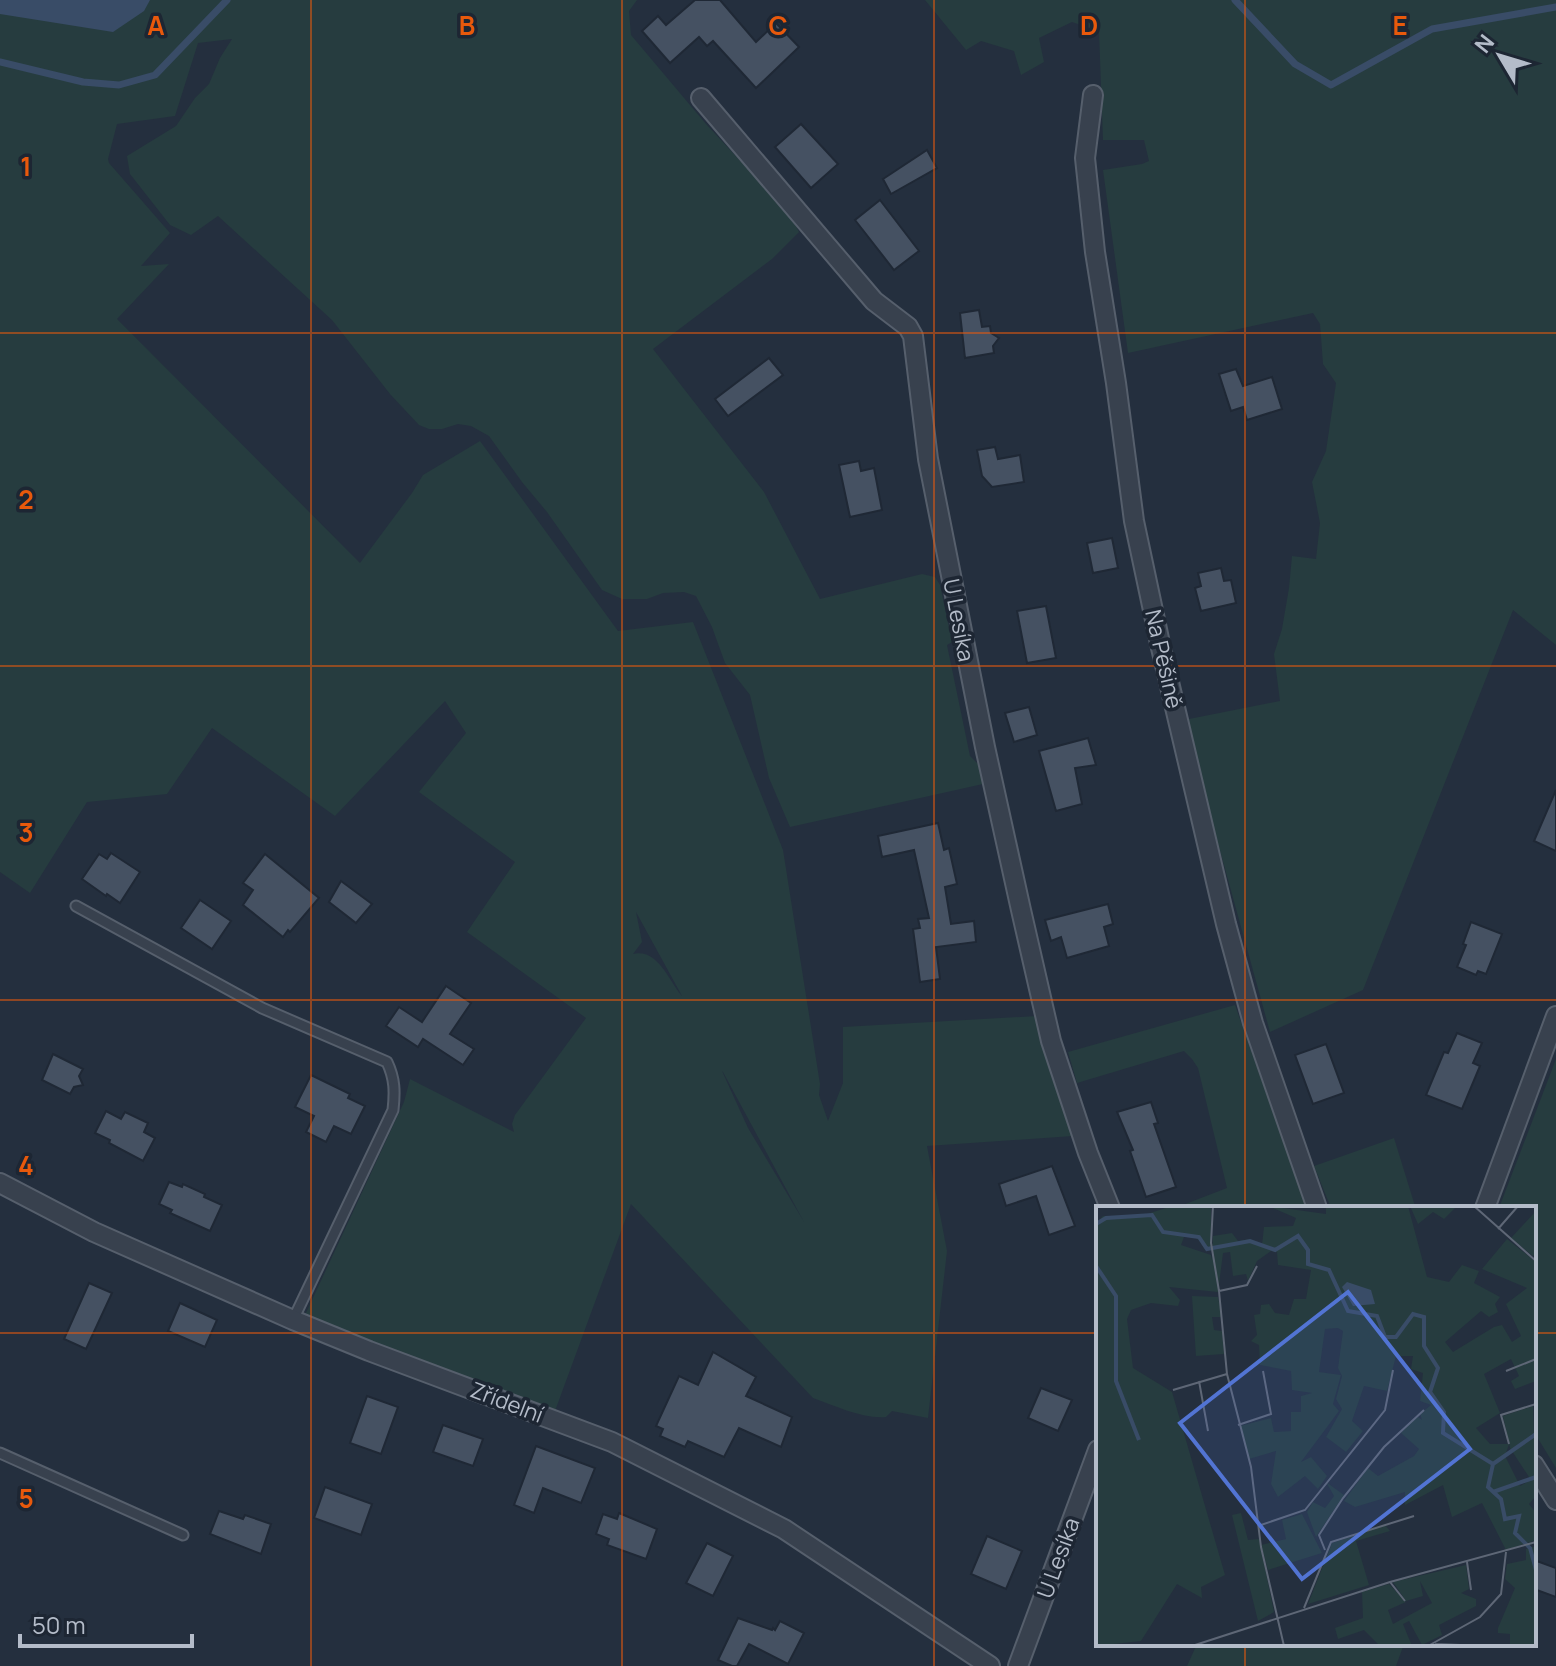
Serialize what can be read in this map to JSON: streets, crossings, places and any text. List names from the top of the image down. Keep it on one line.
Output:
{"streets":{"street":["U Lesíka","Na Pěšině","Zřídelní"]},"scale_bar":"50 m","north":"top left","grid":{"columns":["A","B","C","D","E"],"rows":["1","2","3","4","5"]}}
